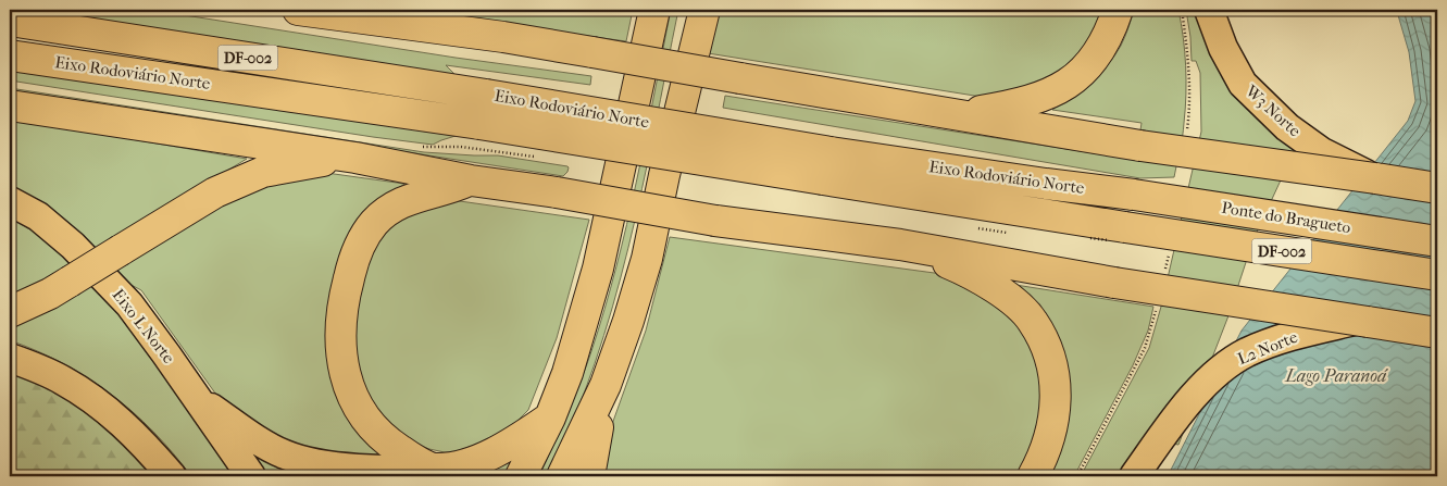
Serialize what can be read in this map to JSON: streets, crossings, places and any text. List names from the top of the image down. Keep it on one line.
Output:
{"streets":{"highway":["DF-002","Eixo Rodoviário Norte","Ponte do Bragueto"],"main road":["W3 Norte","Eixo L Norte","L2 Norte"]},"crossings":[["Eixo Rodoviário Norte","Ponte do Bragueto"]],"water":["Lago Paranoá"]}
